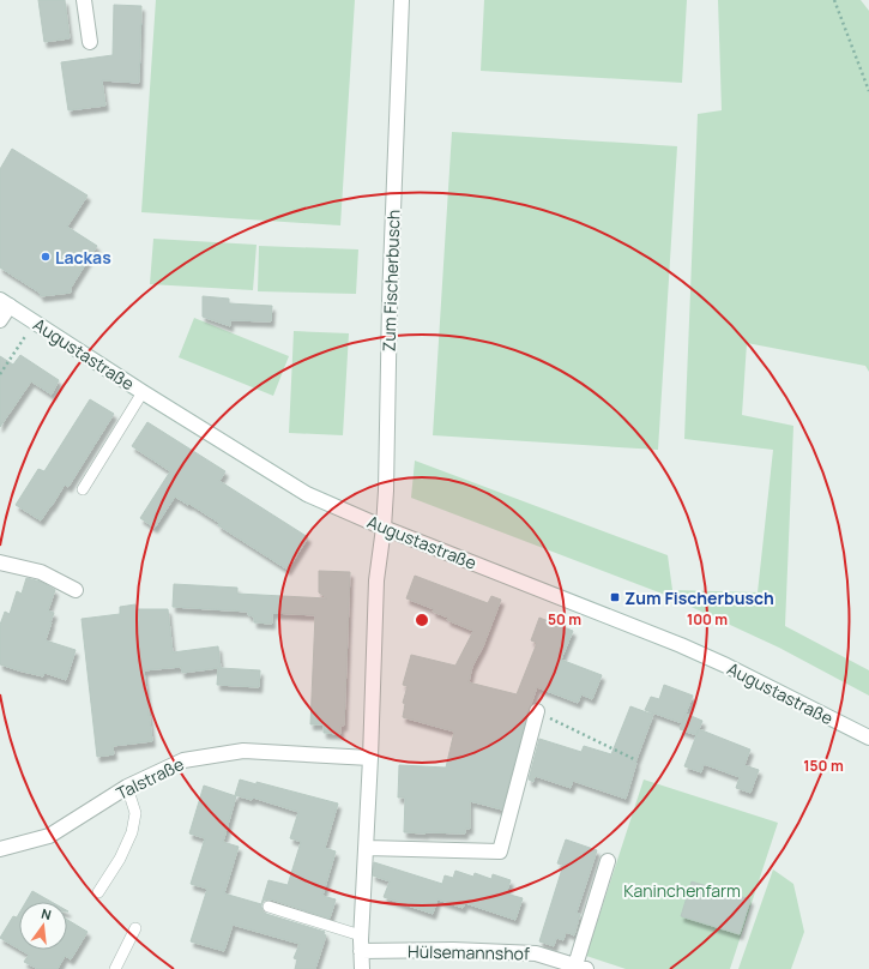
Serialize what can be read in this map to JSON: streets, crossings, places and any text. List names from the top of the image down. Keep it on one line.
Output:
{"streets":{"street":["Zum Fischerbusch","Augustastraße","Talstraße","Hülsemannshof"]},"crossings":[["Zum Fischerbusch","Augustastraße"],["Zum Fischerbusch","Talstraße"],["Zum Fischerbusch","Hülsemannshof"]],"parks":["Kaninchenfarm"],"places":{"other":["Lackas"],"transit":["Zum Fischerbusch"]},"north":"top","rings":["50 m","100 m","150 m"]}
